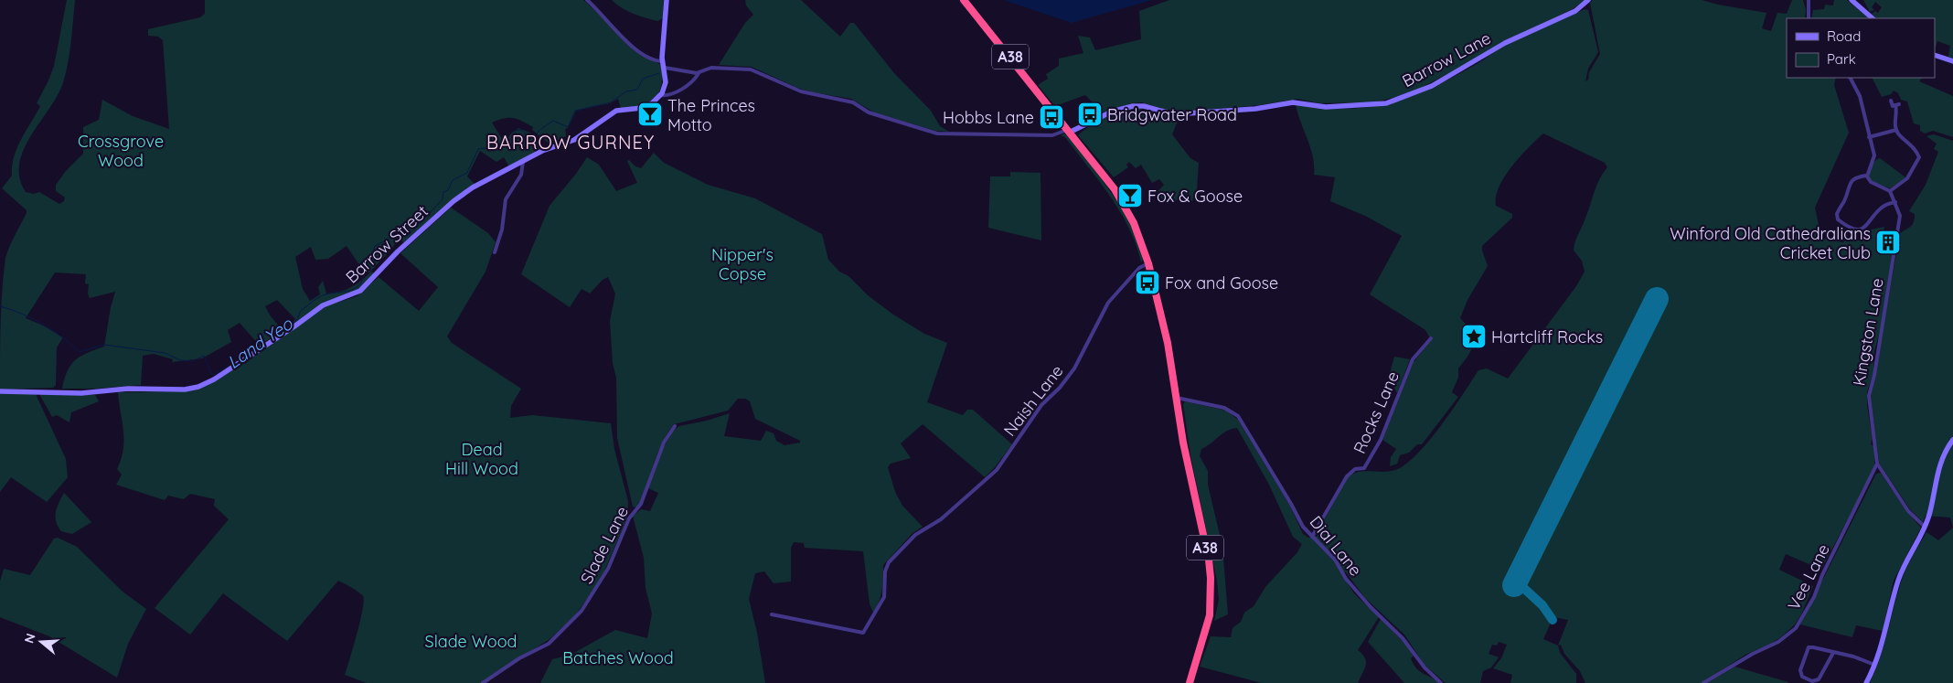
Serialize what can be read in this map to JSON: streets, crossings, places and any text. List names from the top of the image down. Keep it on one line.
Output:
{"streets":{"highway":["A38"],"main road":["Barrow Lane","Barrow Street"],"street":["Kingston Lane","Naish Lane","Rocks Lane","Slade Lane","Dial Lane","Vee Lane"]},"crossings":[["A38","Barrow Lane"],["A38","Naish Lane"],["A38","Dial Lane"],["Kingston Lane","Vee Lane"],["Rocks Lane","Dial Lane"]],"districts":["BARROW GURNEY"],"water":["Land Yeo"],"parks":["Crossgrove Wood","Nipper's Copse","Dead Hill Wood","Slade Wood","Batches Wood"],"places":{"bar":["The Princes Motto","Fox & Goose"],"bus stop":["Bridgwater Road","Hobbs Lane","Fox and Goose"],"building":["Winford Old Cathedralians Cricket Club"],"place":["Hartcliff Rocks"]},"legend":["Road","Park"],"north":"left"}
